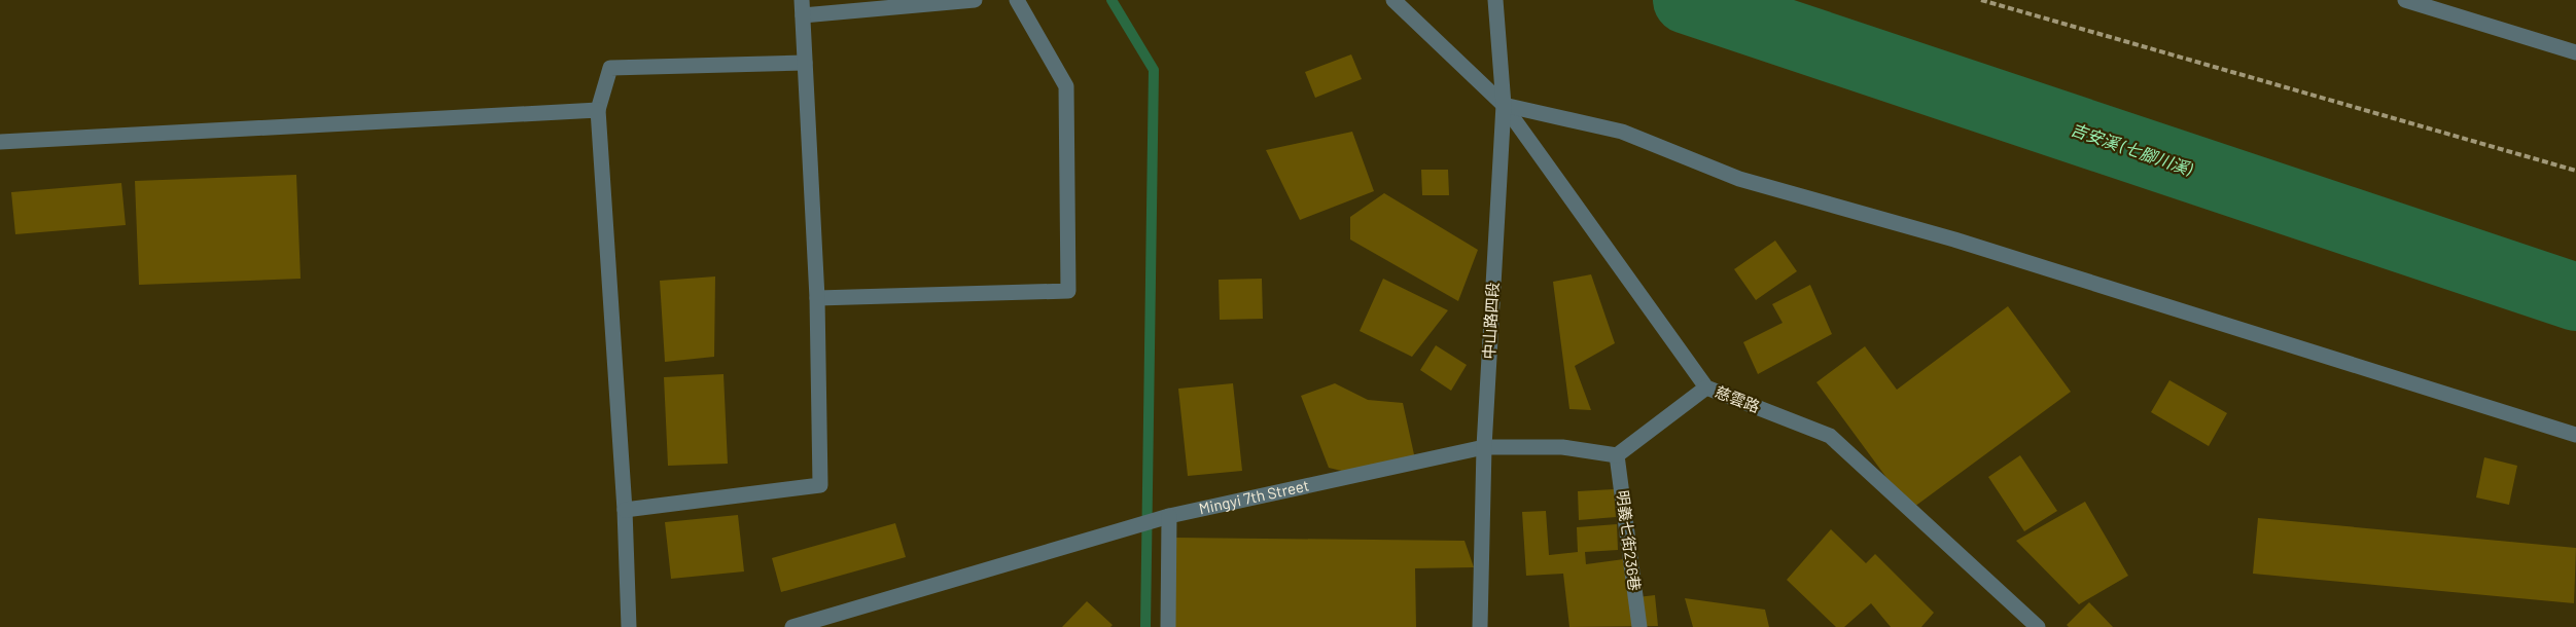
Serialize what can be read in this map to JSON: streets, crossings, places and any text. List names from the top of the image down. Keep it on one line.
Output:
{"streets":{"street":["中山路四段","慈雲路","Mingyi 7th Street","明義七街236巷"]},"crossings":[["中山路四段","慈雲路"],["中山路四段","Mingyi 7th Street"],["Mingyi 7th Street","明義七街236巷"]],"water":["吉安溪 (七腳川溪)"]}
